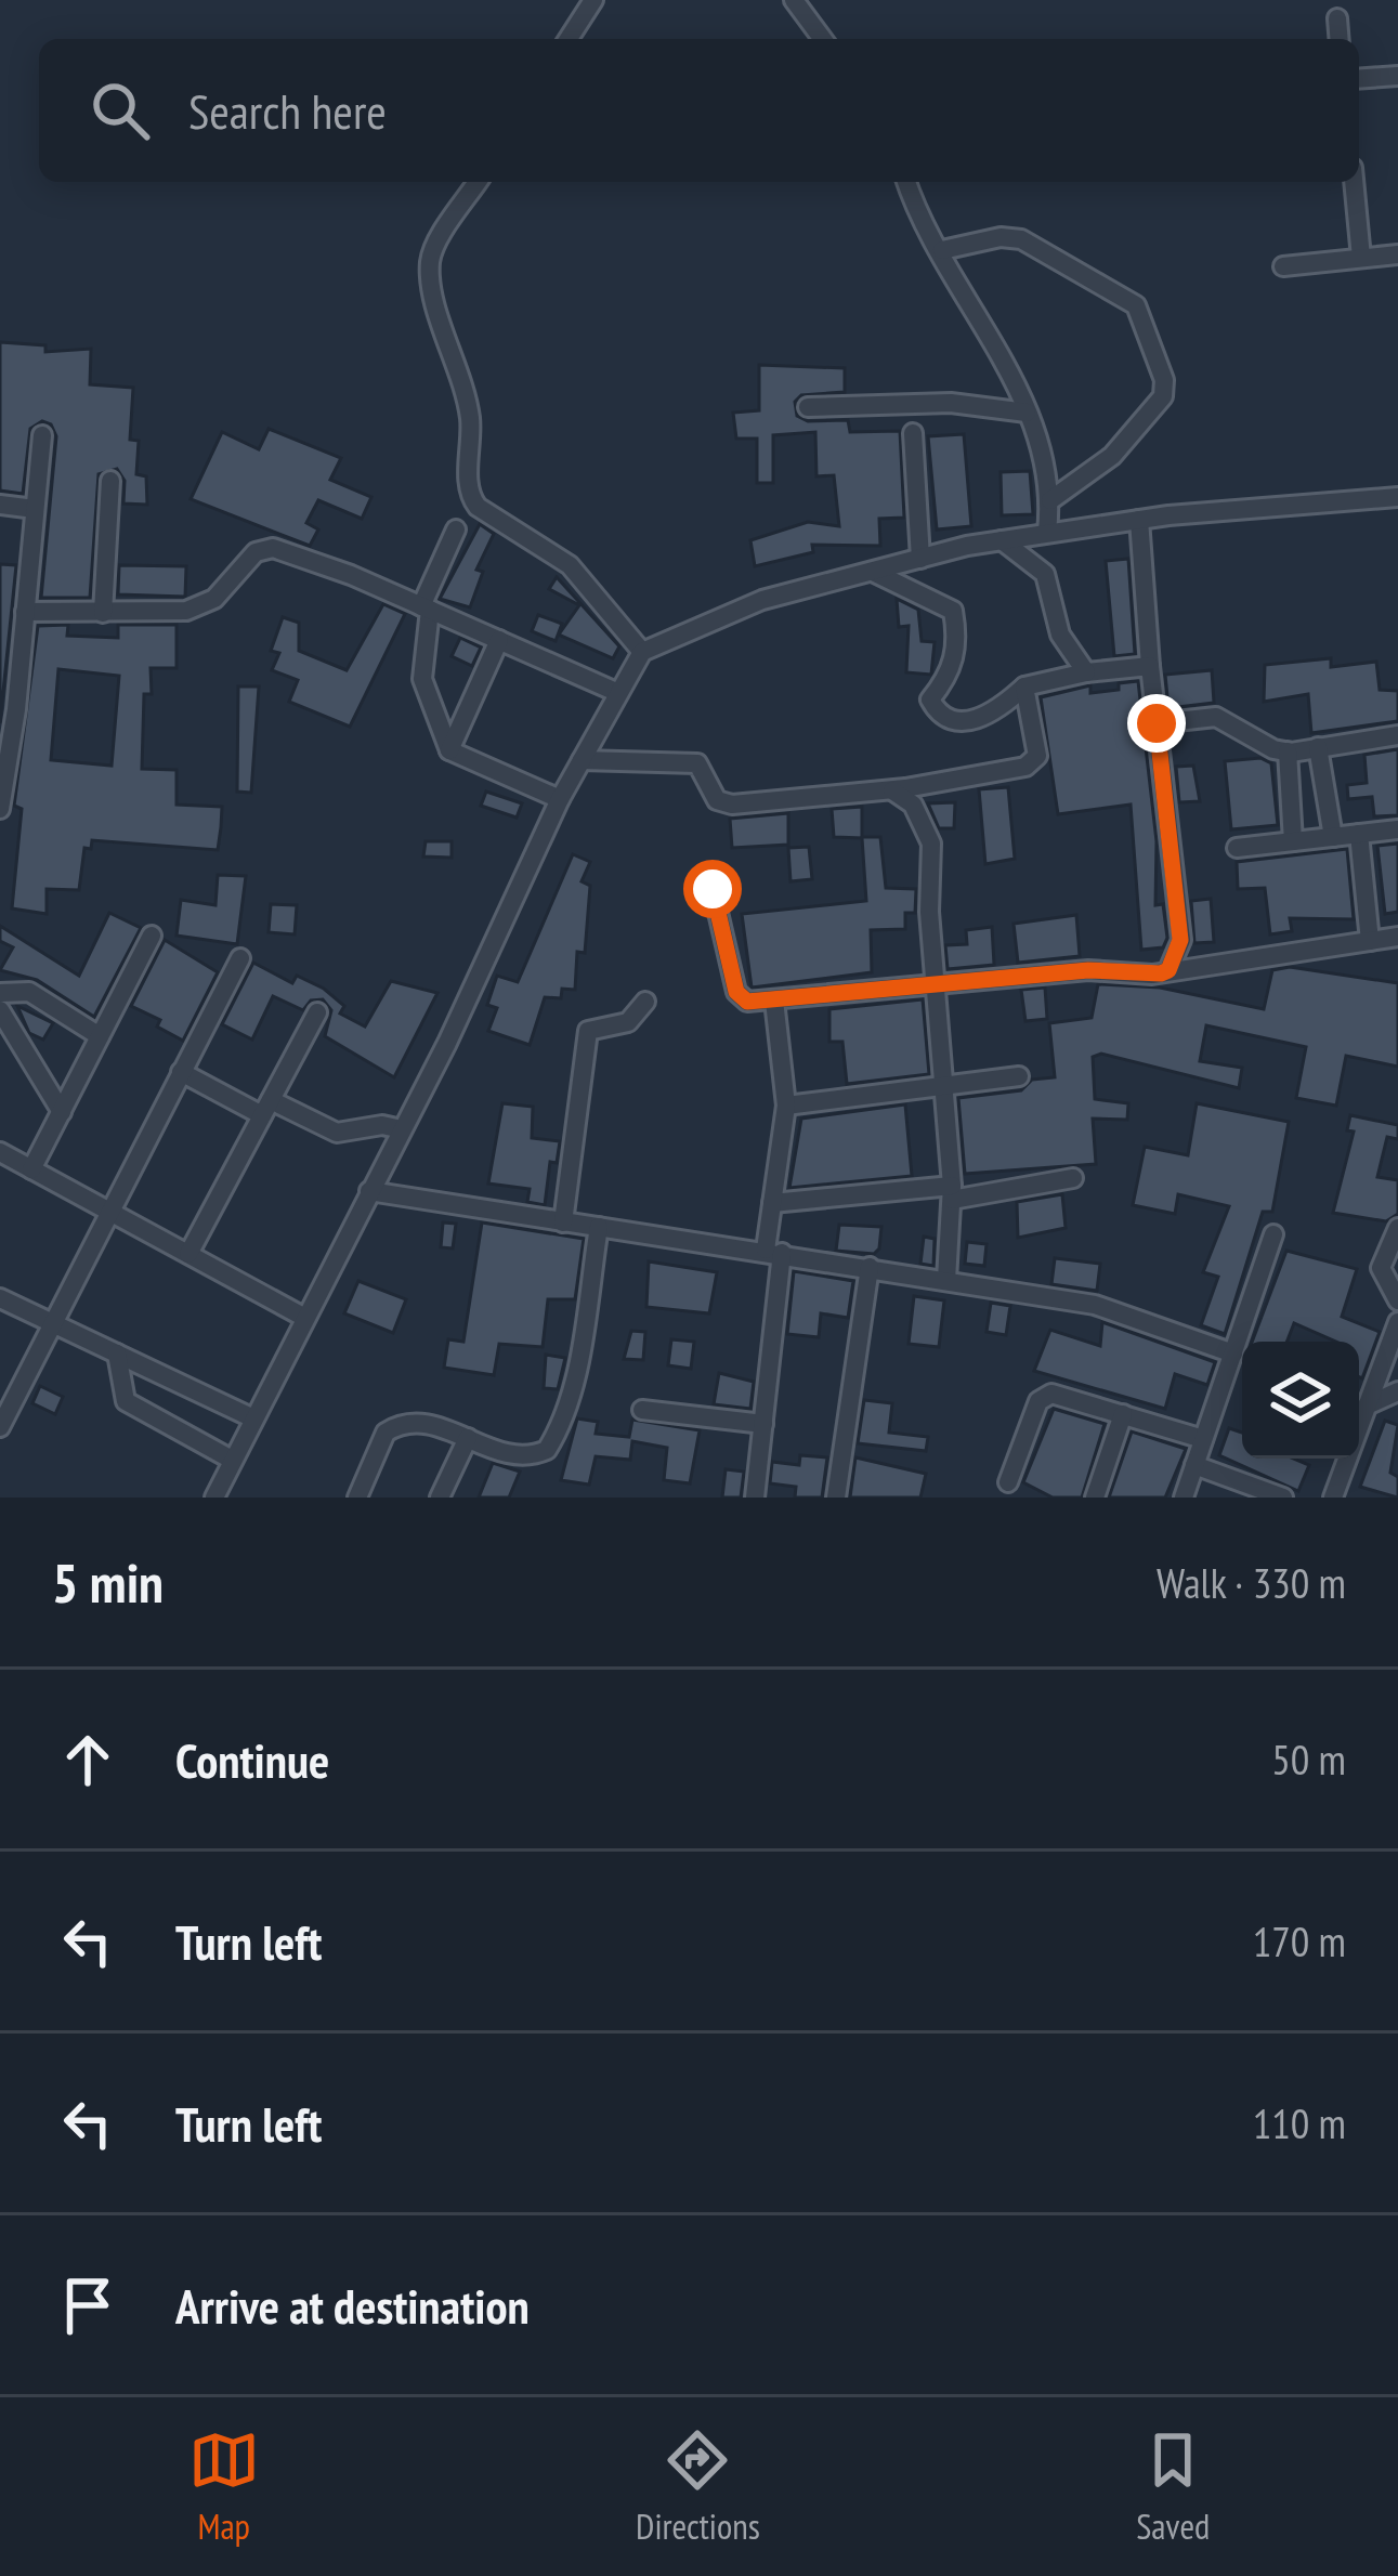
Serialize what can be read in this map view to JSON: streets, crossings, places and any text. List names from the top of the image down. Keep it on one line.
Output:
{"page":{"search":"Search here","heading":["5 min","Walk · 330 m"],"list":[["Continue","50 m"],["Turn left","170 m"],["Turn left","110 m"],"Arrive at destination"],"nav":["Map","Directions","Saved"]}}
